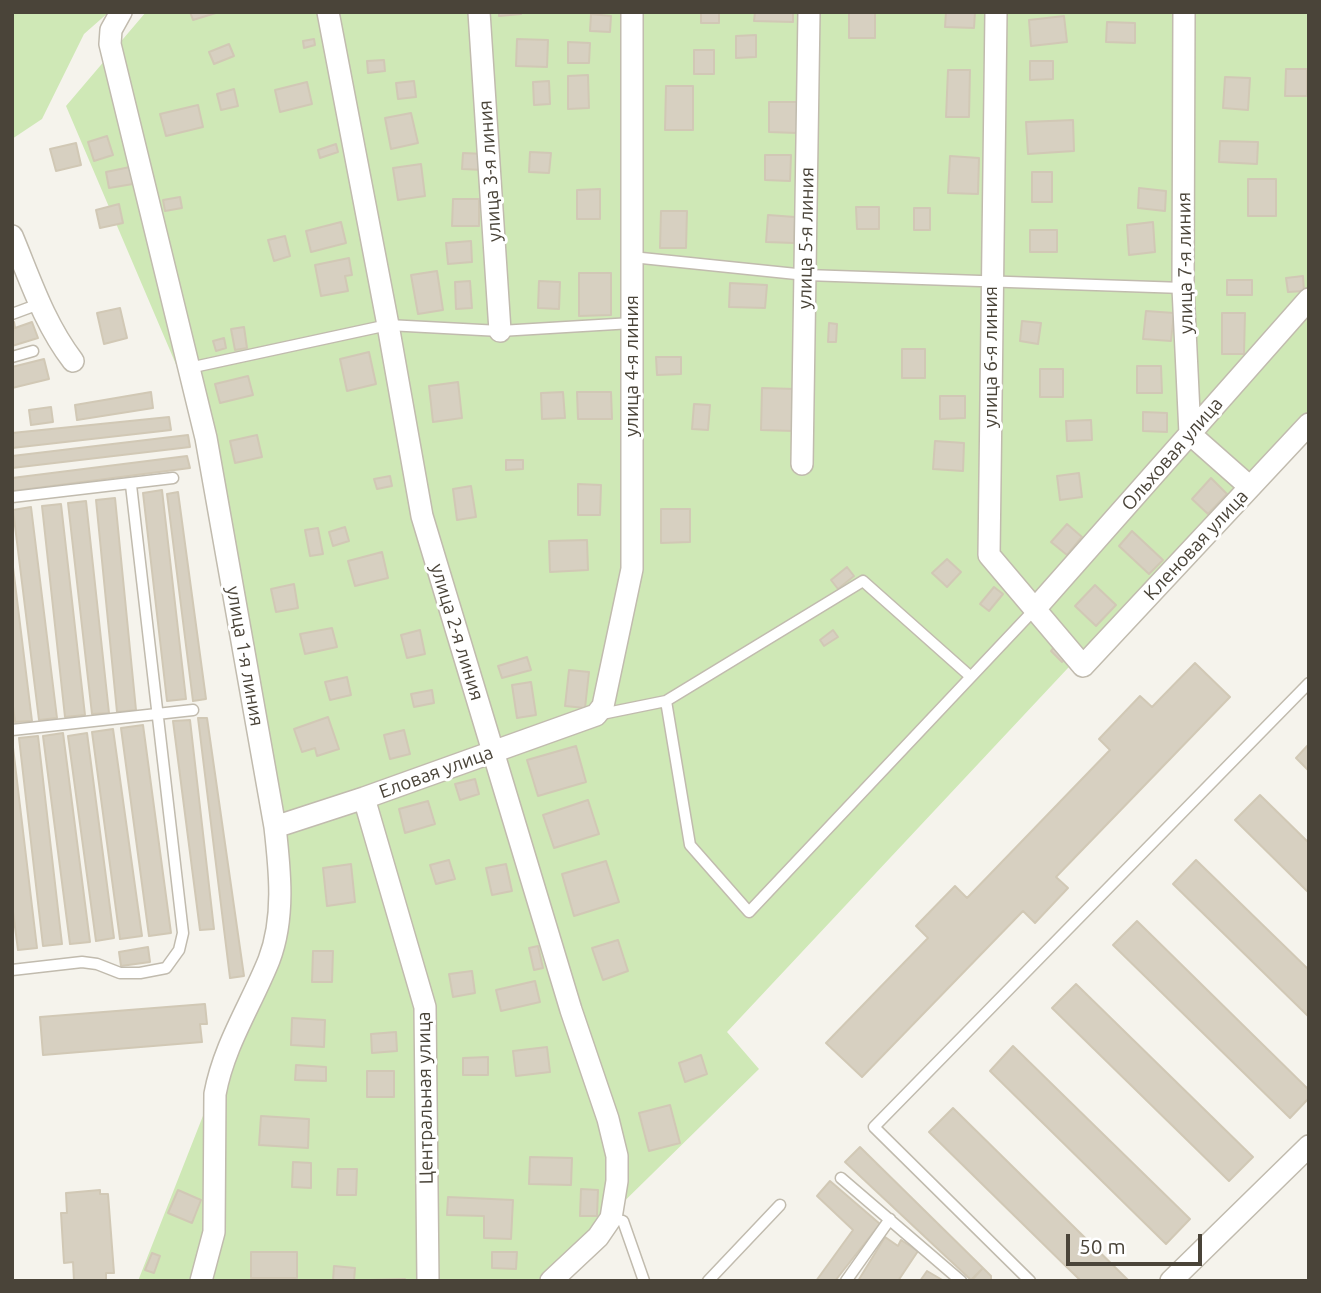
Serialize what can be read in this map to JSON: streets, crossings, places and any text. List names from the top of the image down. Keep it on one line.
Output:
{"streets":{"street":["улица 3-я линия","улица 5-я линия","улица 7-я линия","улица 6-я линия","улица 4-я линия","Ольховая улица","Кленовая улица","улица 2-я линия","улица 1-я линия","Еловая улица","Центральная улица"]},"crossings":[["улица 7-я линия","Ольховая улица"],["улица 6-я линия","Ольховая улица"],["улица 6-я линия","Кленовая улица"],["улица 4-я линия","Еловая улица"],["улица 2-я линия","Еловая улица"],["улица 1-я линия","Еловая улица"],["Еловая улица","Центральная улица"]],"scale_bar":"50 m"}
